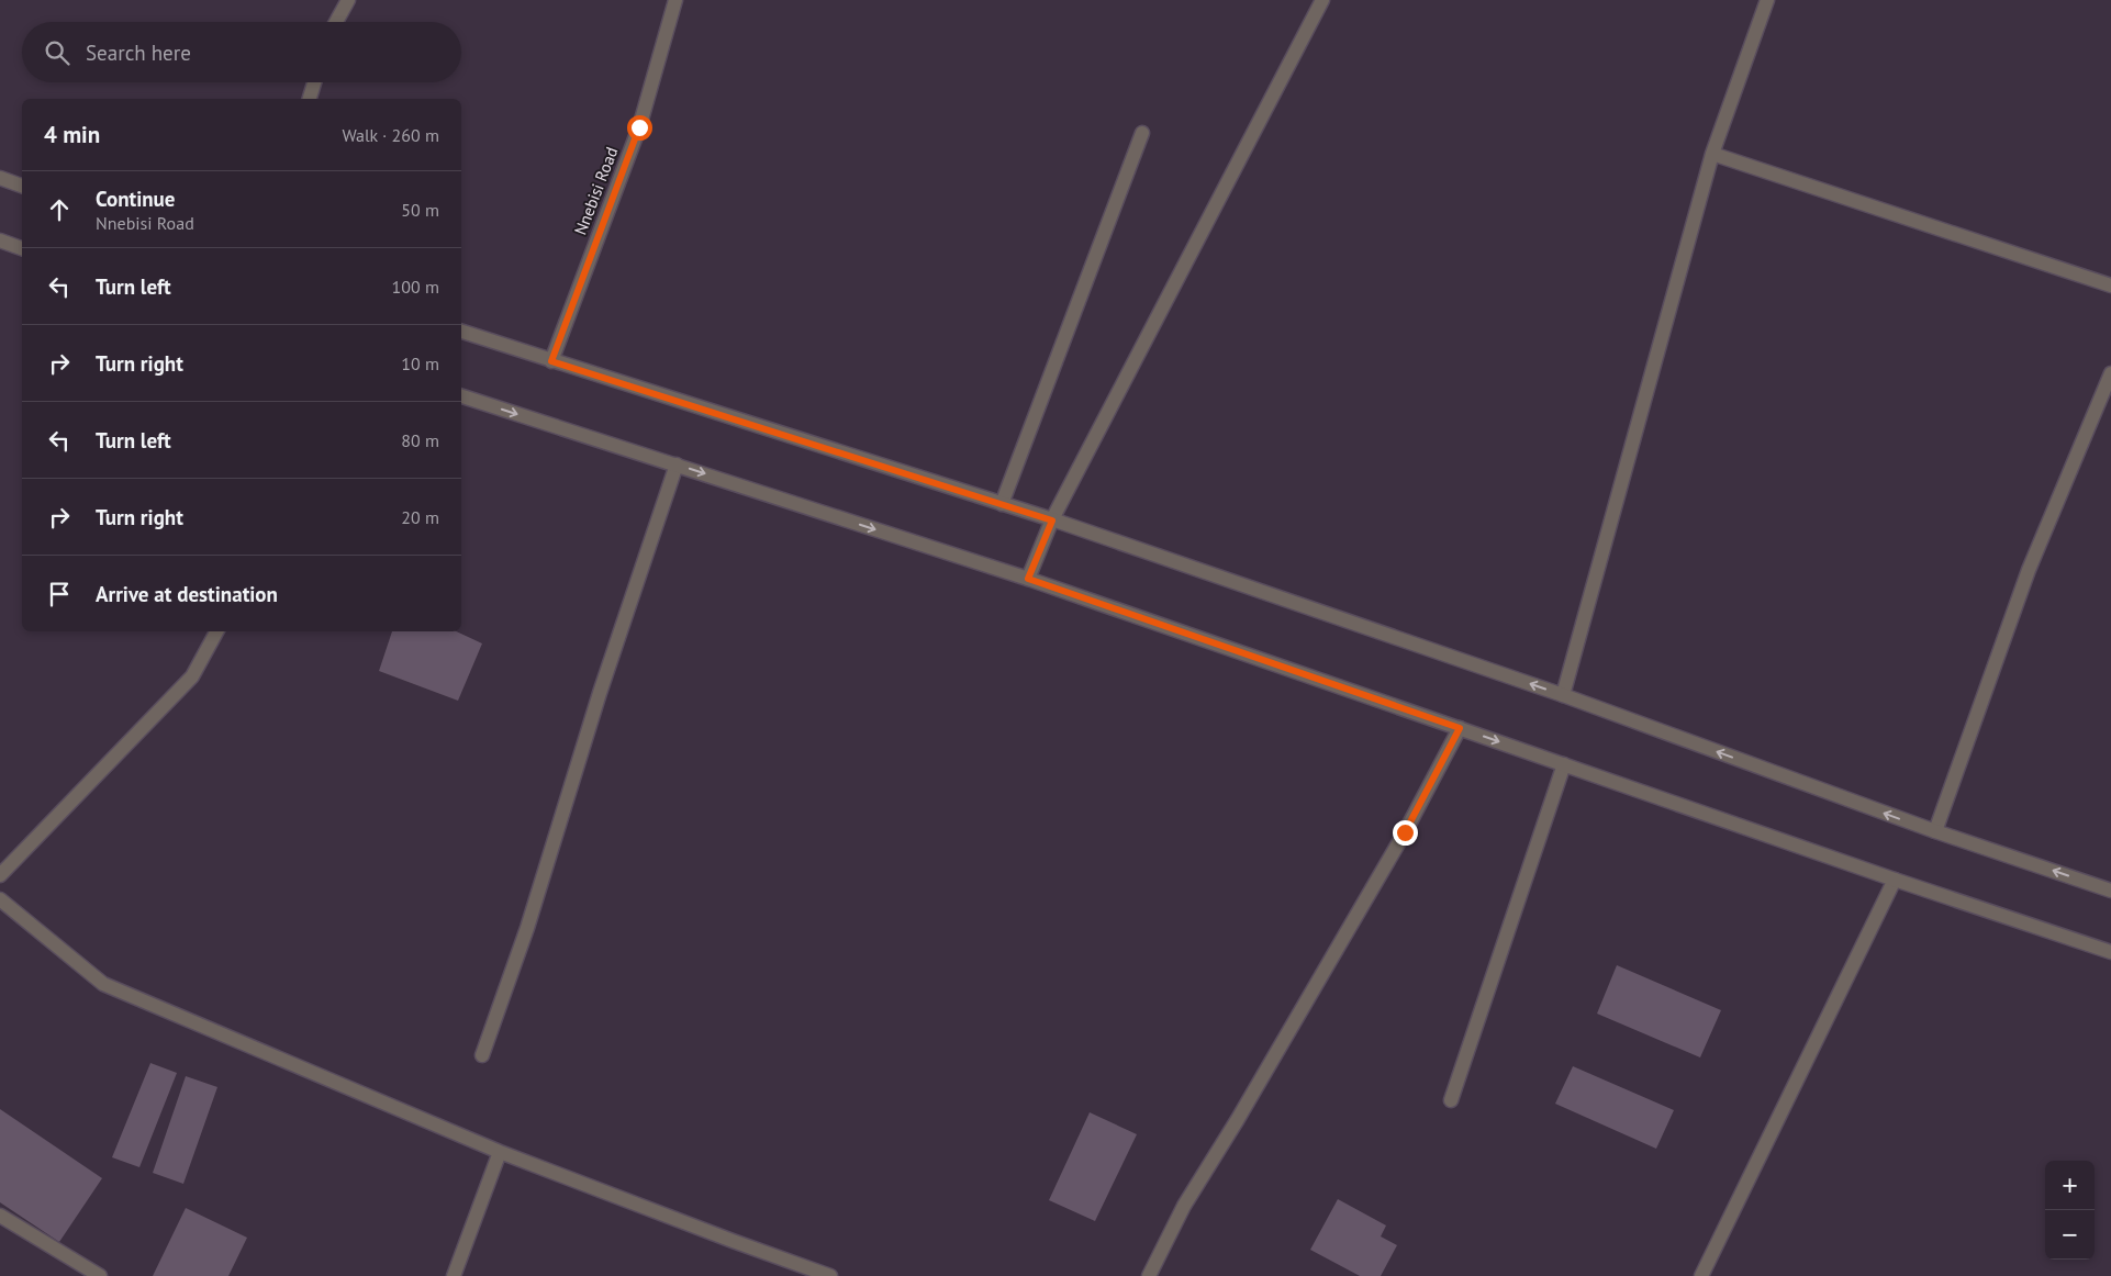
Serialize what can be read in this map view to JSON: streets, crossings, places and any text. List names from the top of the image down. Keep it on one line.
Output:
{"streets":{"street":["Nnebisi Road"]},"page":{"search":"Search here","heading":["4 min","Walk · 260 m"],"list":[["Continue","Nnebisi Road","50 m"],["Turn left","100 m"],["Turn right","10 m"],["Turn left","80 m"],["Turn right","20 m"],"Arrive at destination"],"map_buttons":["+","−"]}}
